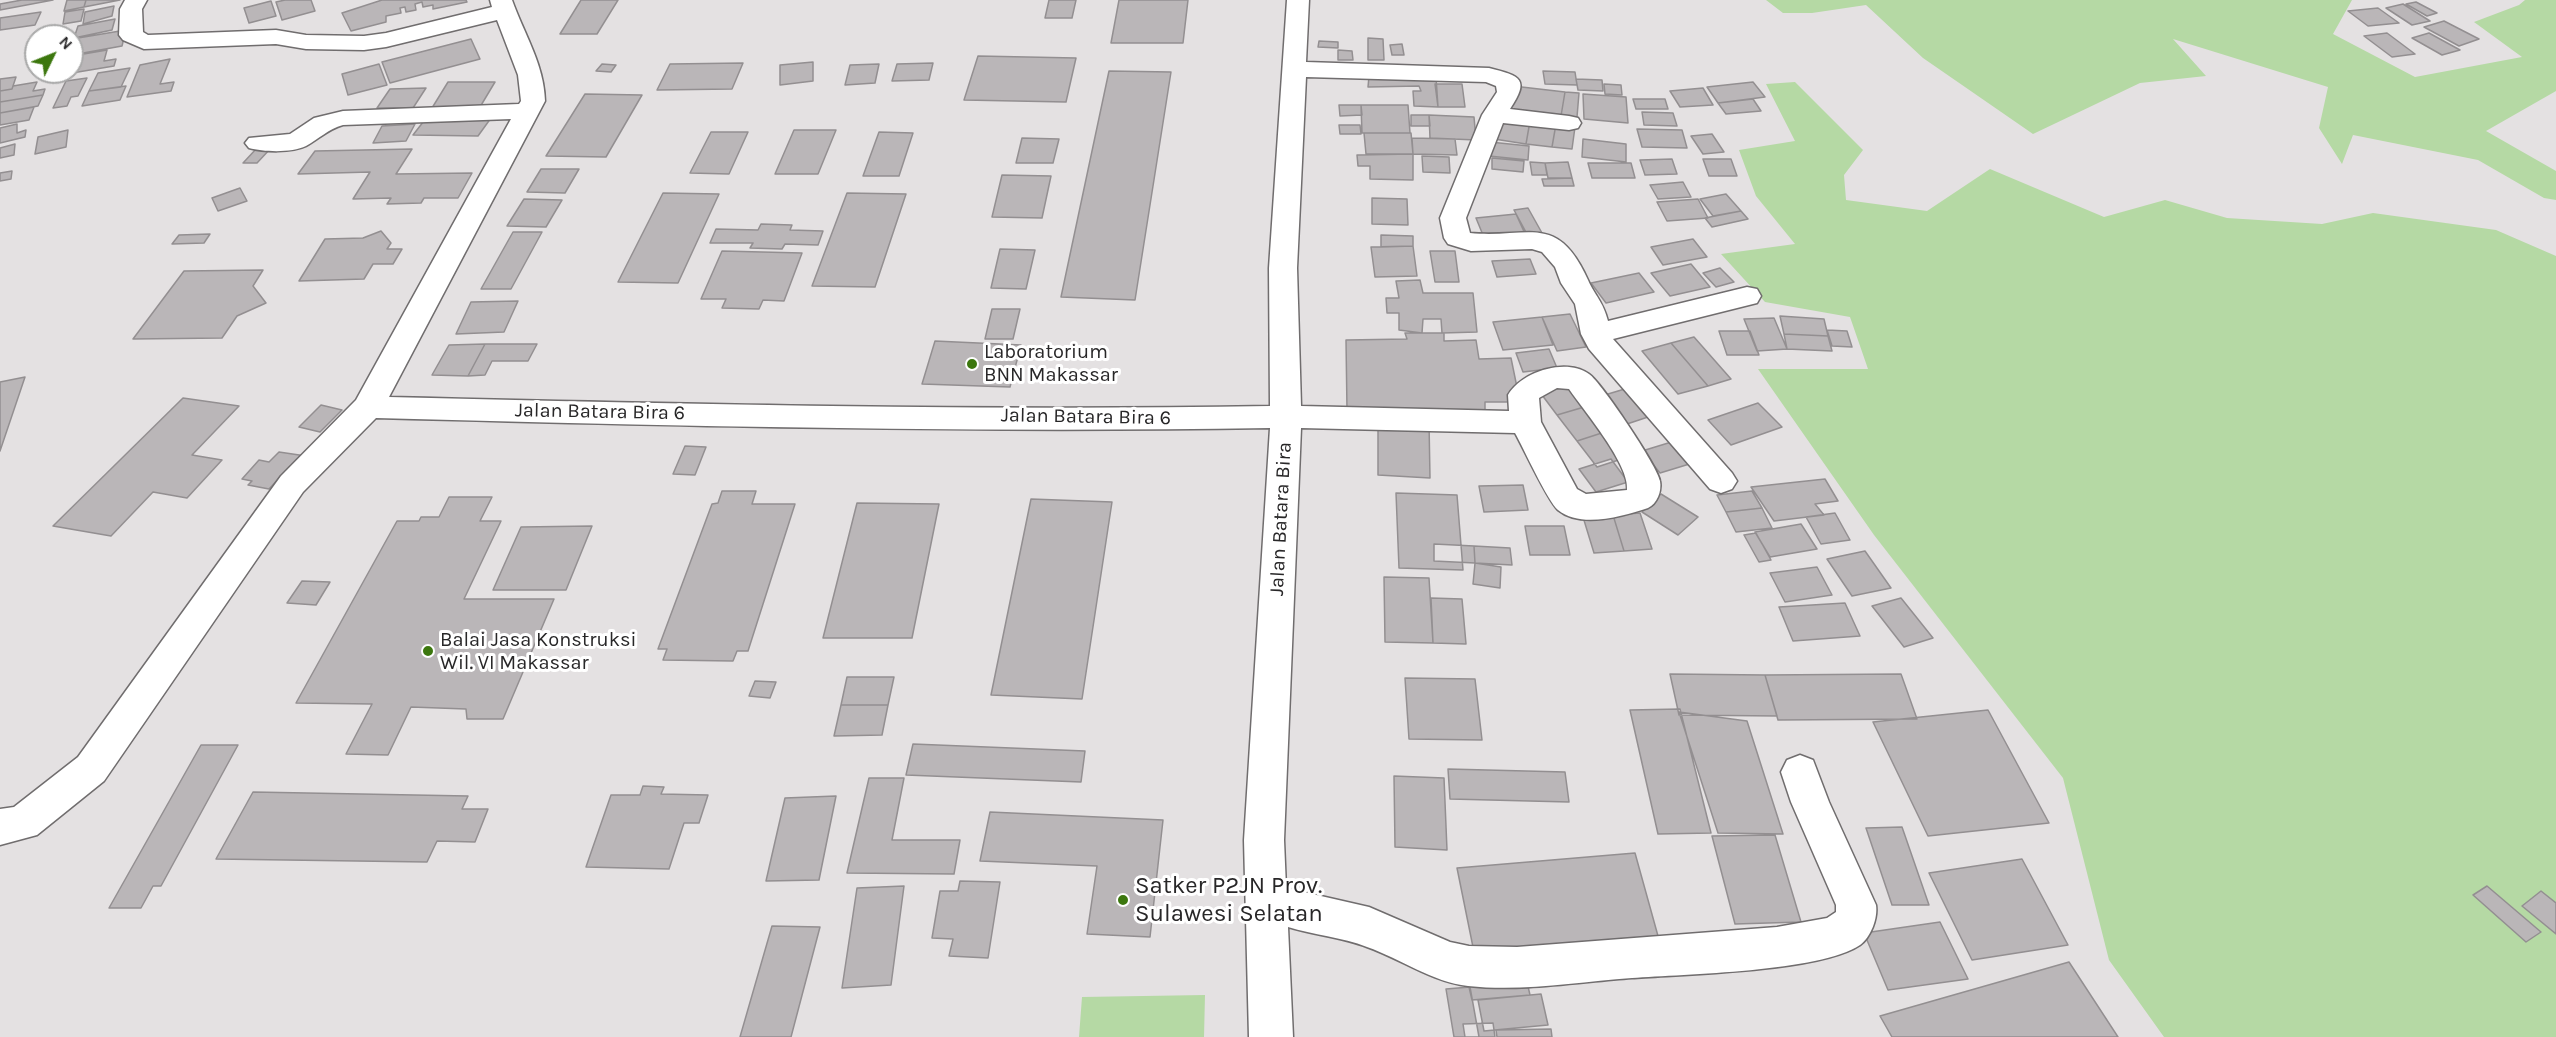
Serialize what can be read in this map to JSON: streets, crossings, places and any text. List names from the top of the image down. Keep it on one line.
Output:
{"streets":{"street":["Jalan Batara Bira 6","Jalan Batara Bira"]},"crossings":[["Jalan Batara Bira 6","Jalan Batara Bira"]],"places":["Laboratorium BNN Makassar","Balai Jasa Konstruksi Wil. VI Makassar","Satker P2JN Prov. Sulawesi Selatan"],"north":"top right"}
